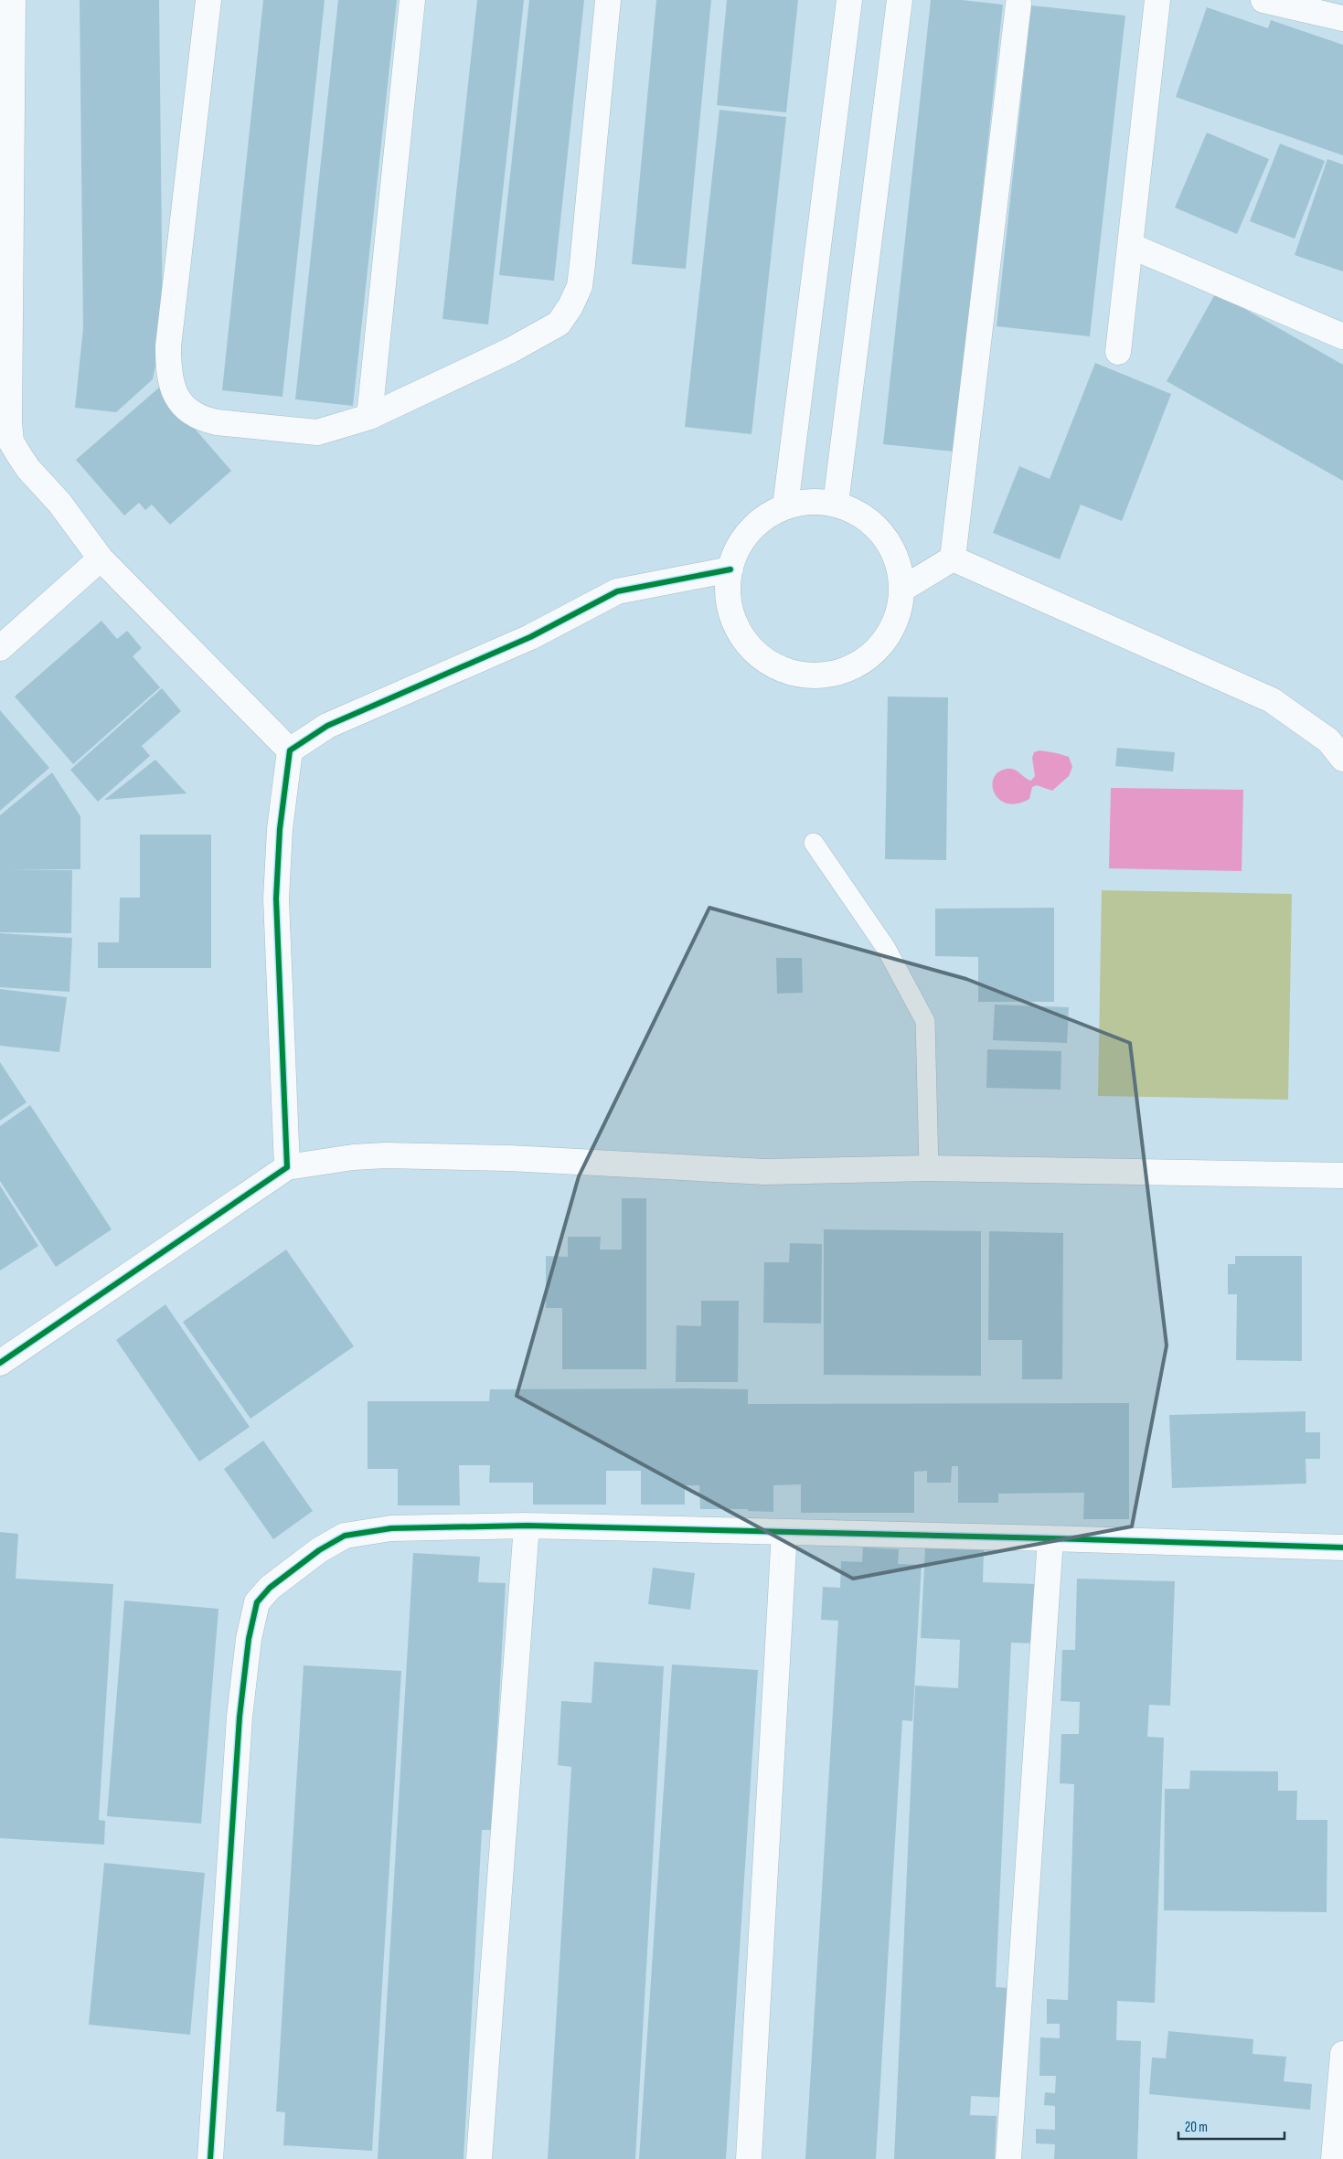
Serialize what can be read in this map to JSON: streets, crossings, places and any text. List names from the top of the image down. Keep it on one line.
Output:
{"scale_bar":"20 m"}
